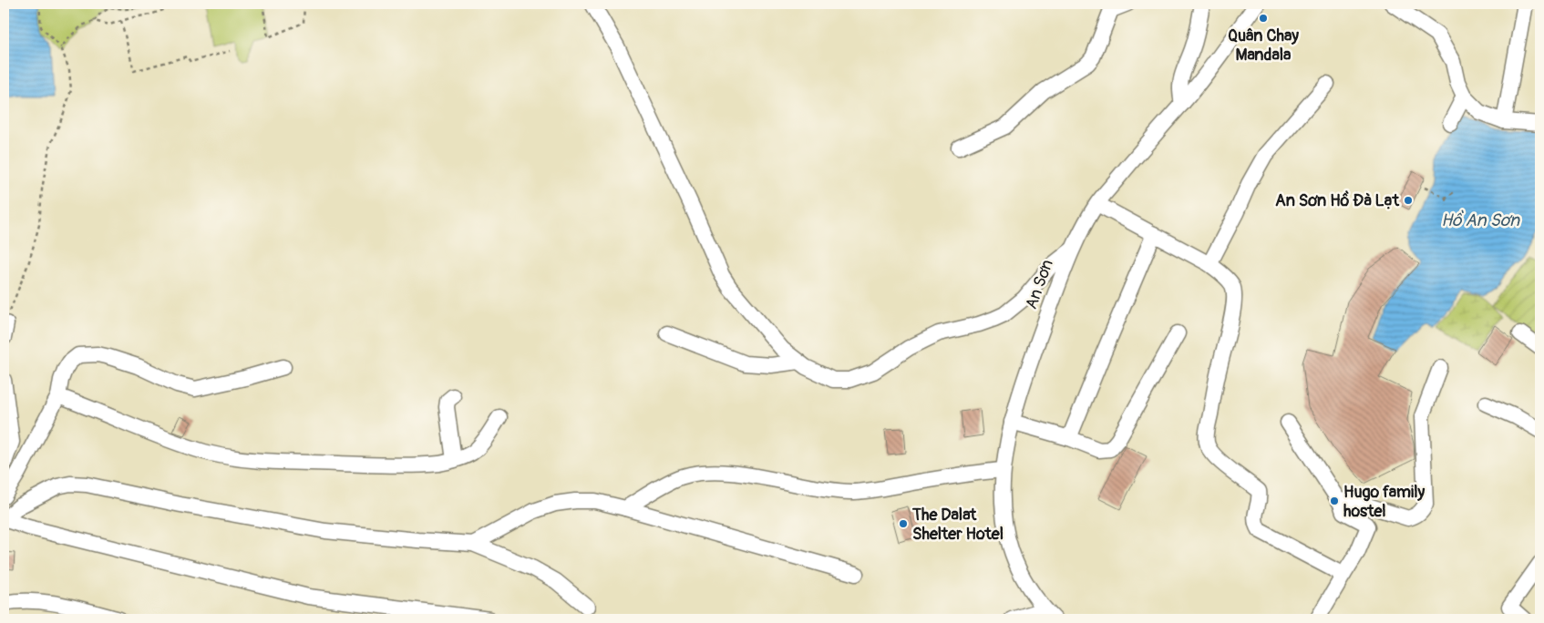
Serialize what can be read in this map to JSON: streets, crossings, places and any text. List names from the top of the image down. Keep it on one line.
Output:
{"streets":{"street":["An Sơn"]},"water":["Hồ An Sơn"],"places":["Quân Chay Mandala","An Sơn Hồ Đà Lạt","Hugo family hostel","The Dalat Shelter Hotel"]}
